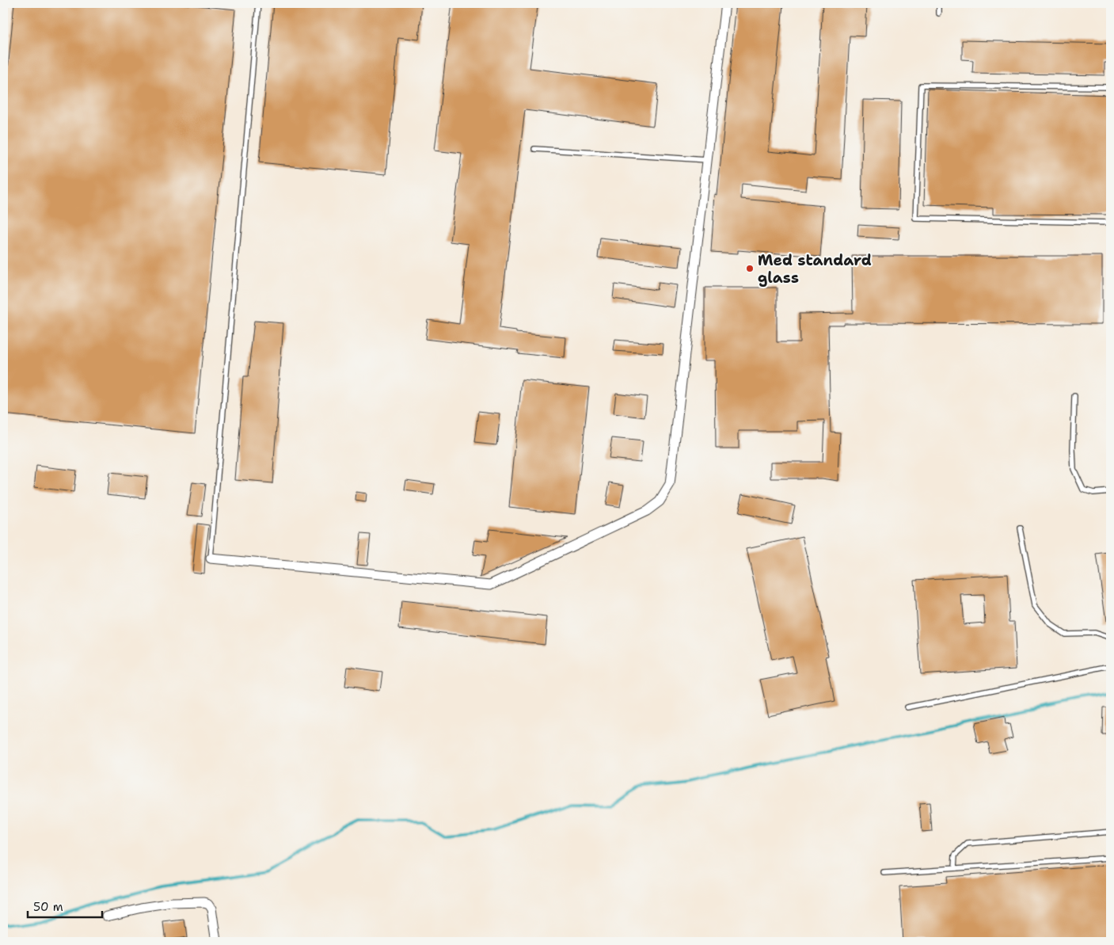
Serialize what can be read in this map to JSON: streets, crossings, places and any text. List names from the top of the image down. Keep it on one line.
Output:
{"places":["Med standard glass"],"scale_bar":"50 m"}
